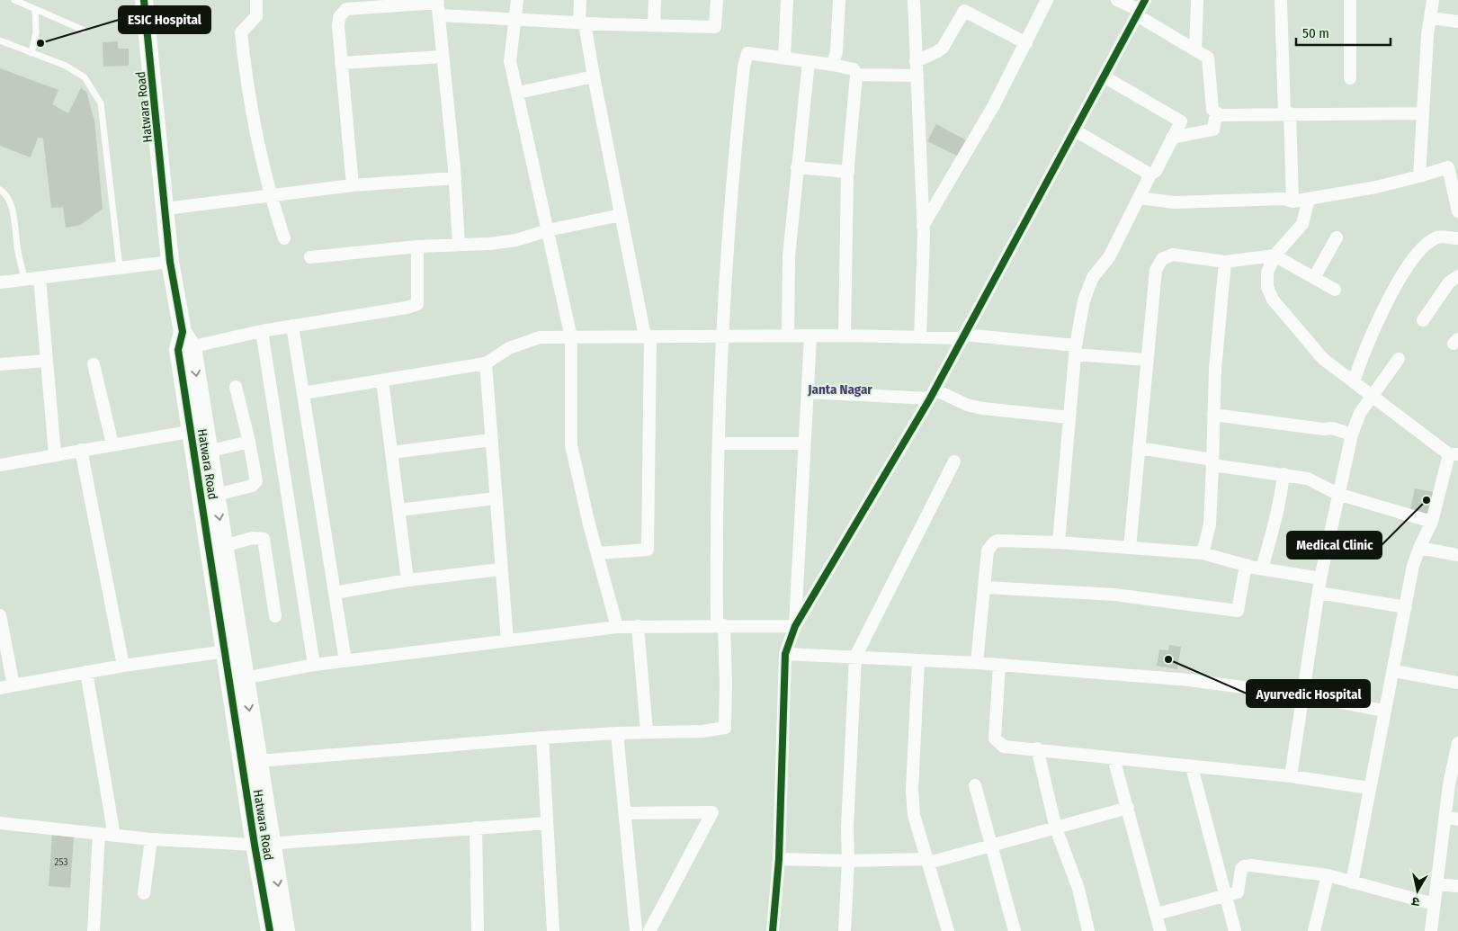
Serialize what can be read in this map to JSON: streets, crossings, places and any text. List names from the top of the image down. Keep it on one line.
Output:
{"streets":{"street":["Hatwara Road"]},"districts":["Janta Nagar"],"places":["ESIC Hospital","Medical Clinic","Ayurvedic Hospital"],"house_numbers":["253"],"scale_bar":"50 m","north":"bottom"}
